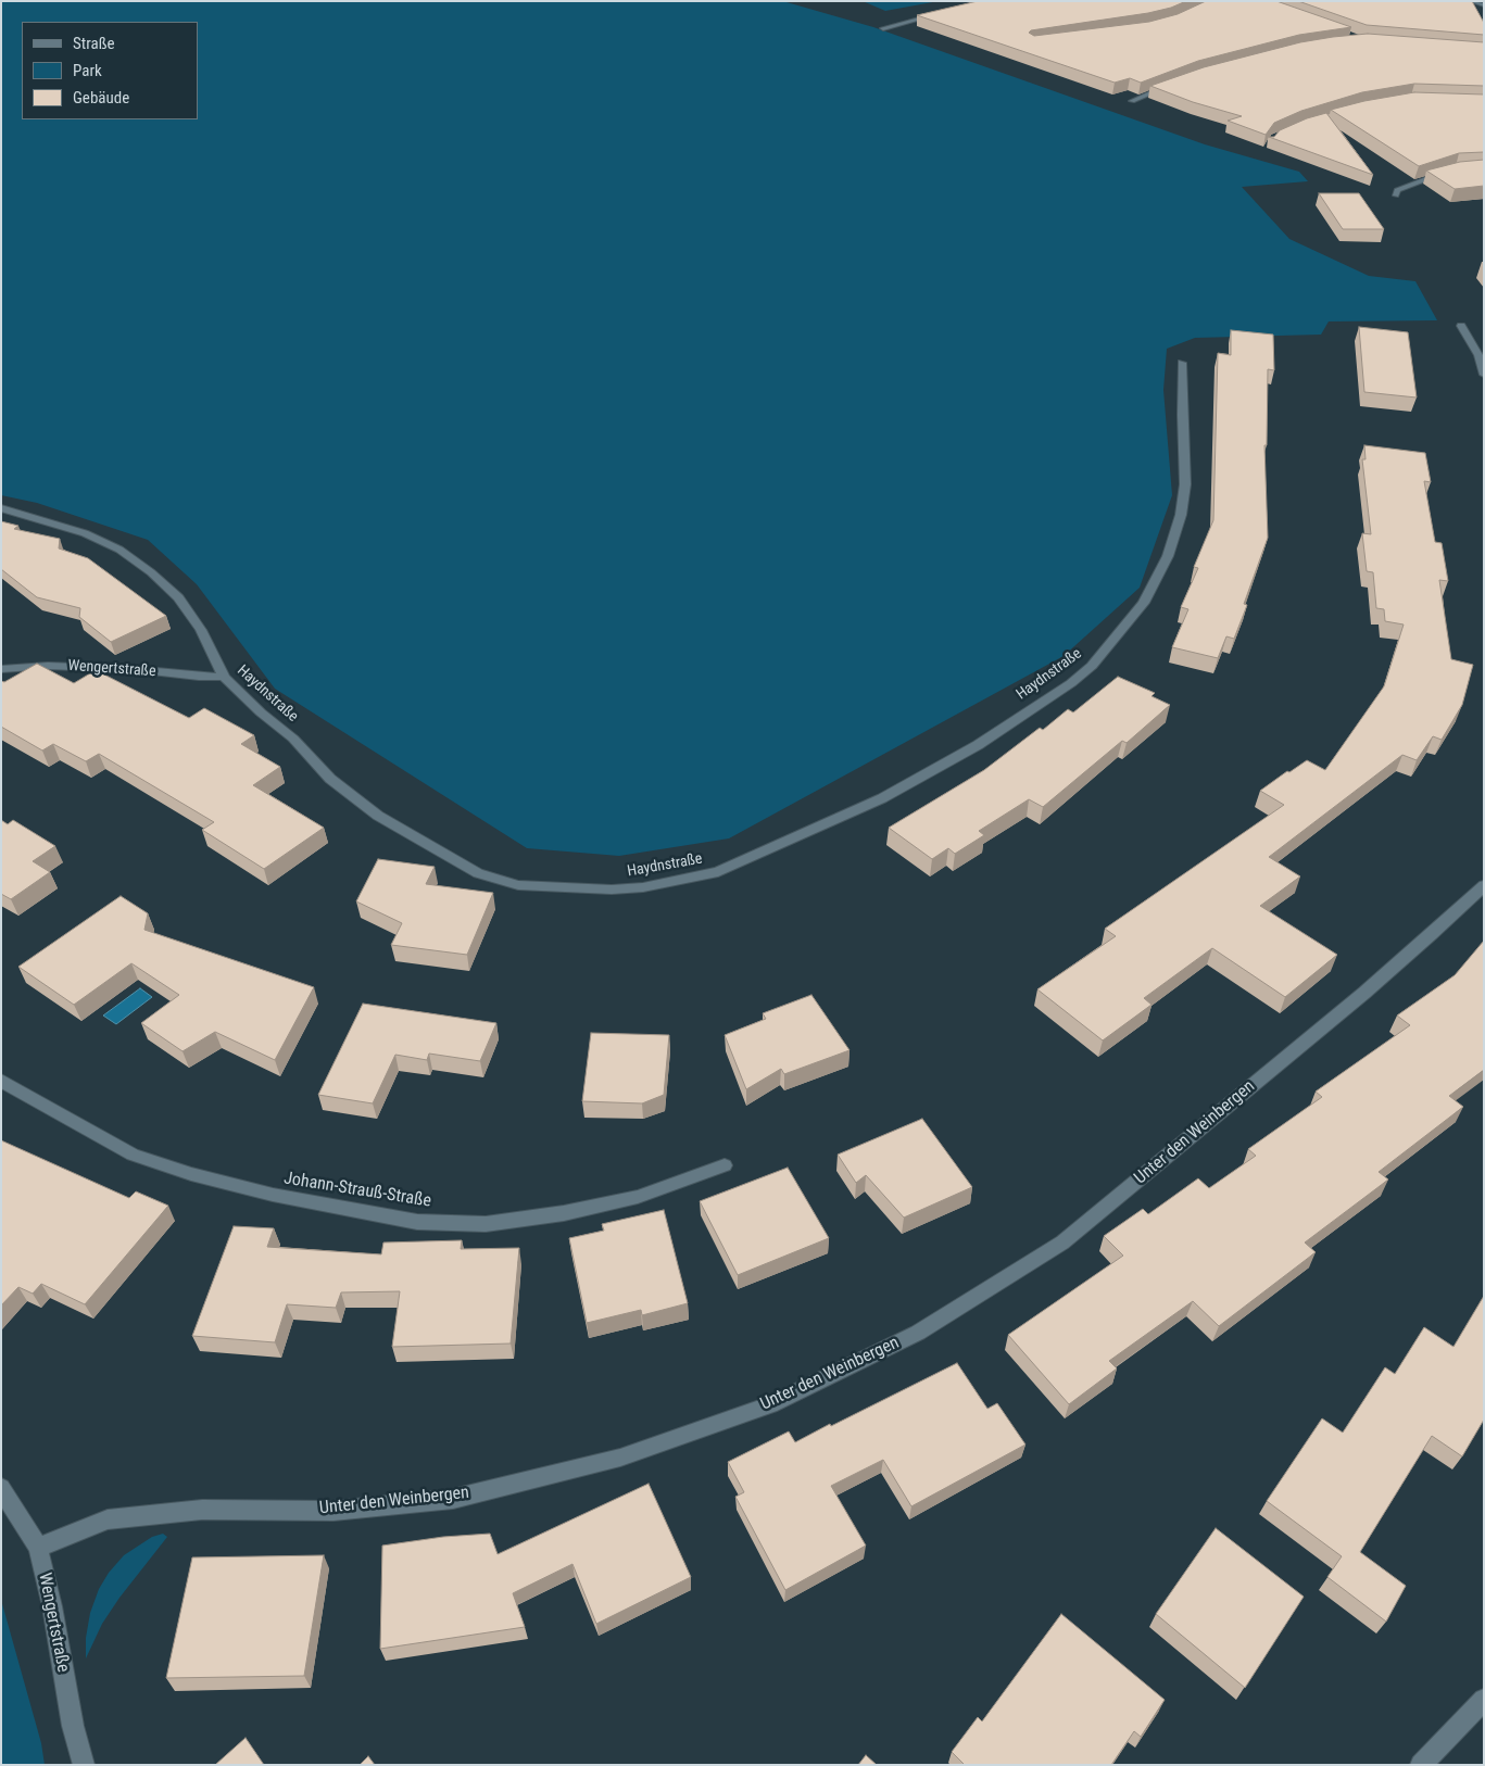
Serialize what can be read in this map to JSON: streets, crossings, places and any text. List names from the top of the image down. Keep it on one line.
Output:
{"streets":{"street":["Wengertstraße","Haydnstraße","Unter den Weinbergen","Johann-Strauß-Straße"]},"crossings":[["Wengertstraße","Haydnstraße"],["Wengertstraße","Unter den Weinbergen"]],"legend":["Straße","Park","Gebäude"]}
